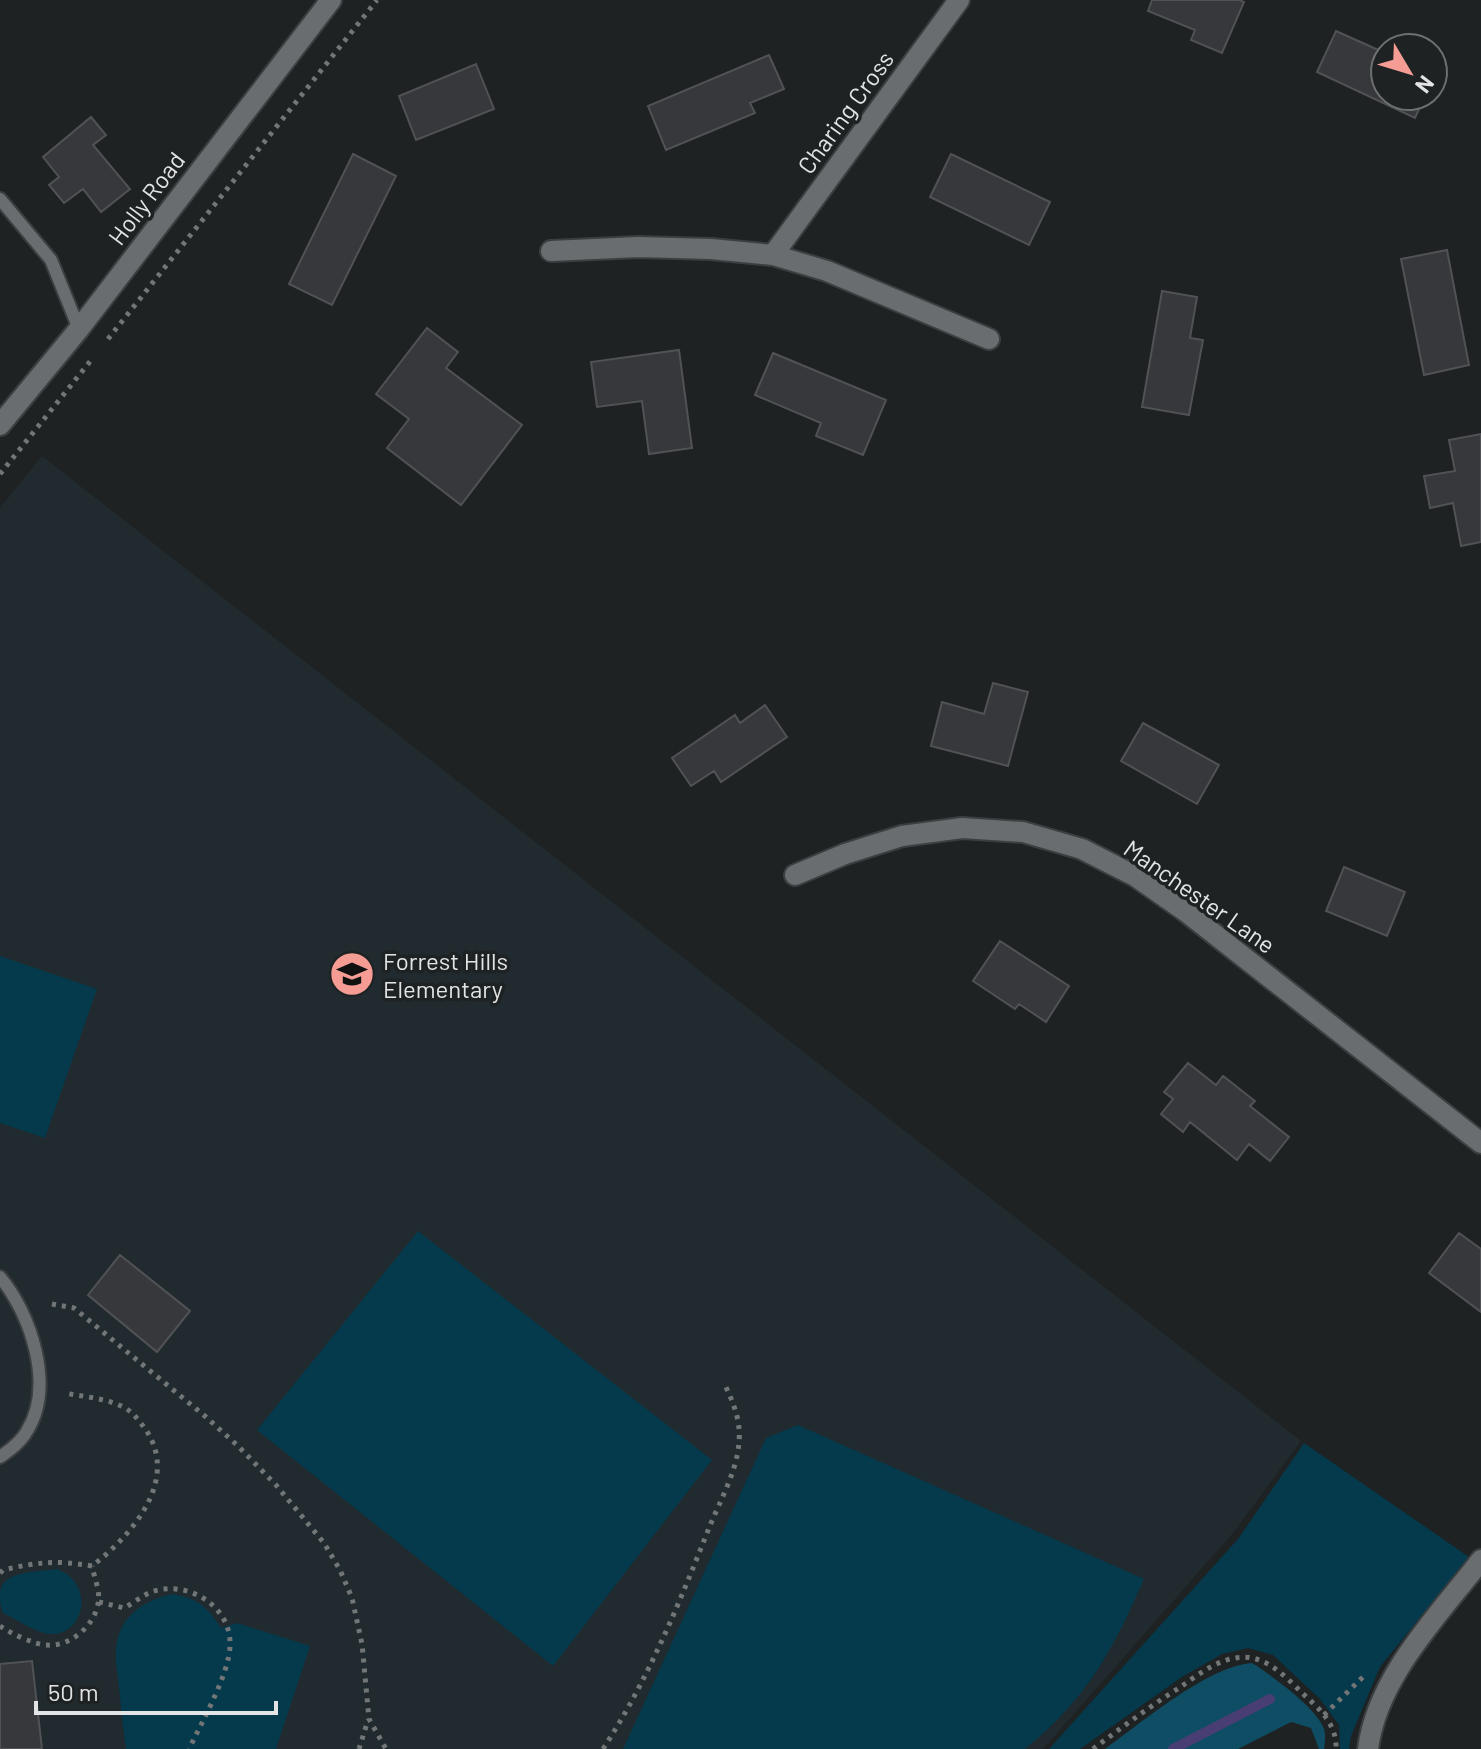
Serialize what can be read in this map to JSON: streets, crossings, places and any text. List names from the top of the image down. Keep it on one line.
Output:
{"streets":{"street":["Charing Cross","Holly Road","Manchester Lane"]},"places":{"school or university":["Forrest Hills Elementary"]},"scale_bar":"50 m","north":"bottom right"}
